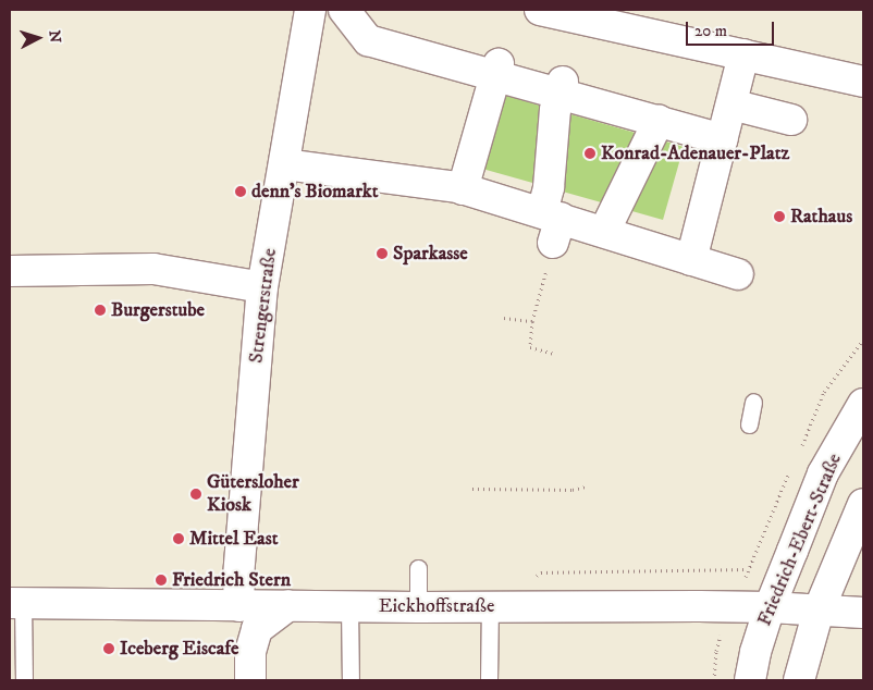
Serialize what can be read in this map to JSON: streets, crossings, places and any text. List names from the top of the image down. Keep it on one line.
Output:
{"streets":{"street":["Strengerstraße","Friedrich-Ebert-Straße","Eickhoffstraße"]},"crossings":[["Strengerstraße","Eickhoffstraße"],["Friedrich-Ebert-Straße","Eickhoffstraße"]],"places":["Konrad-Adenauer-Platz","denn's Biomarkt","Rathaus","Sparkasse","Burgerstube","Gütersloher Kiosk","Mittel East","Friedrich Stern","Iceberg Eiscafe"],"scale_bar":"20 m","north":"right"}
